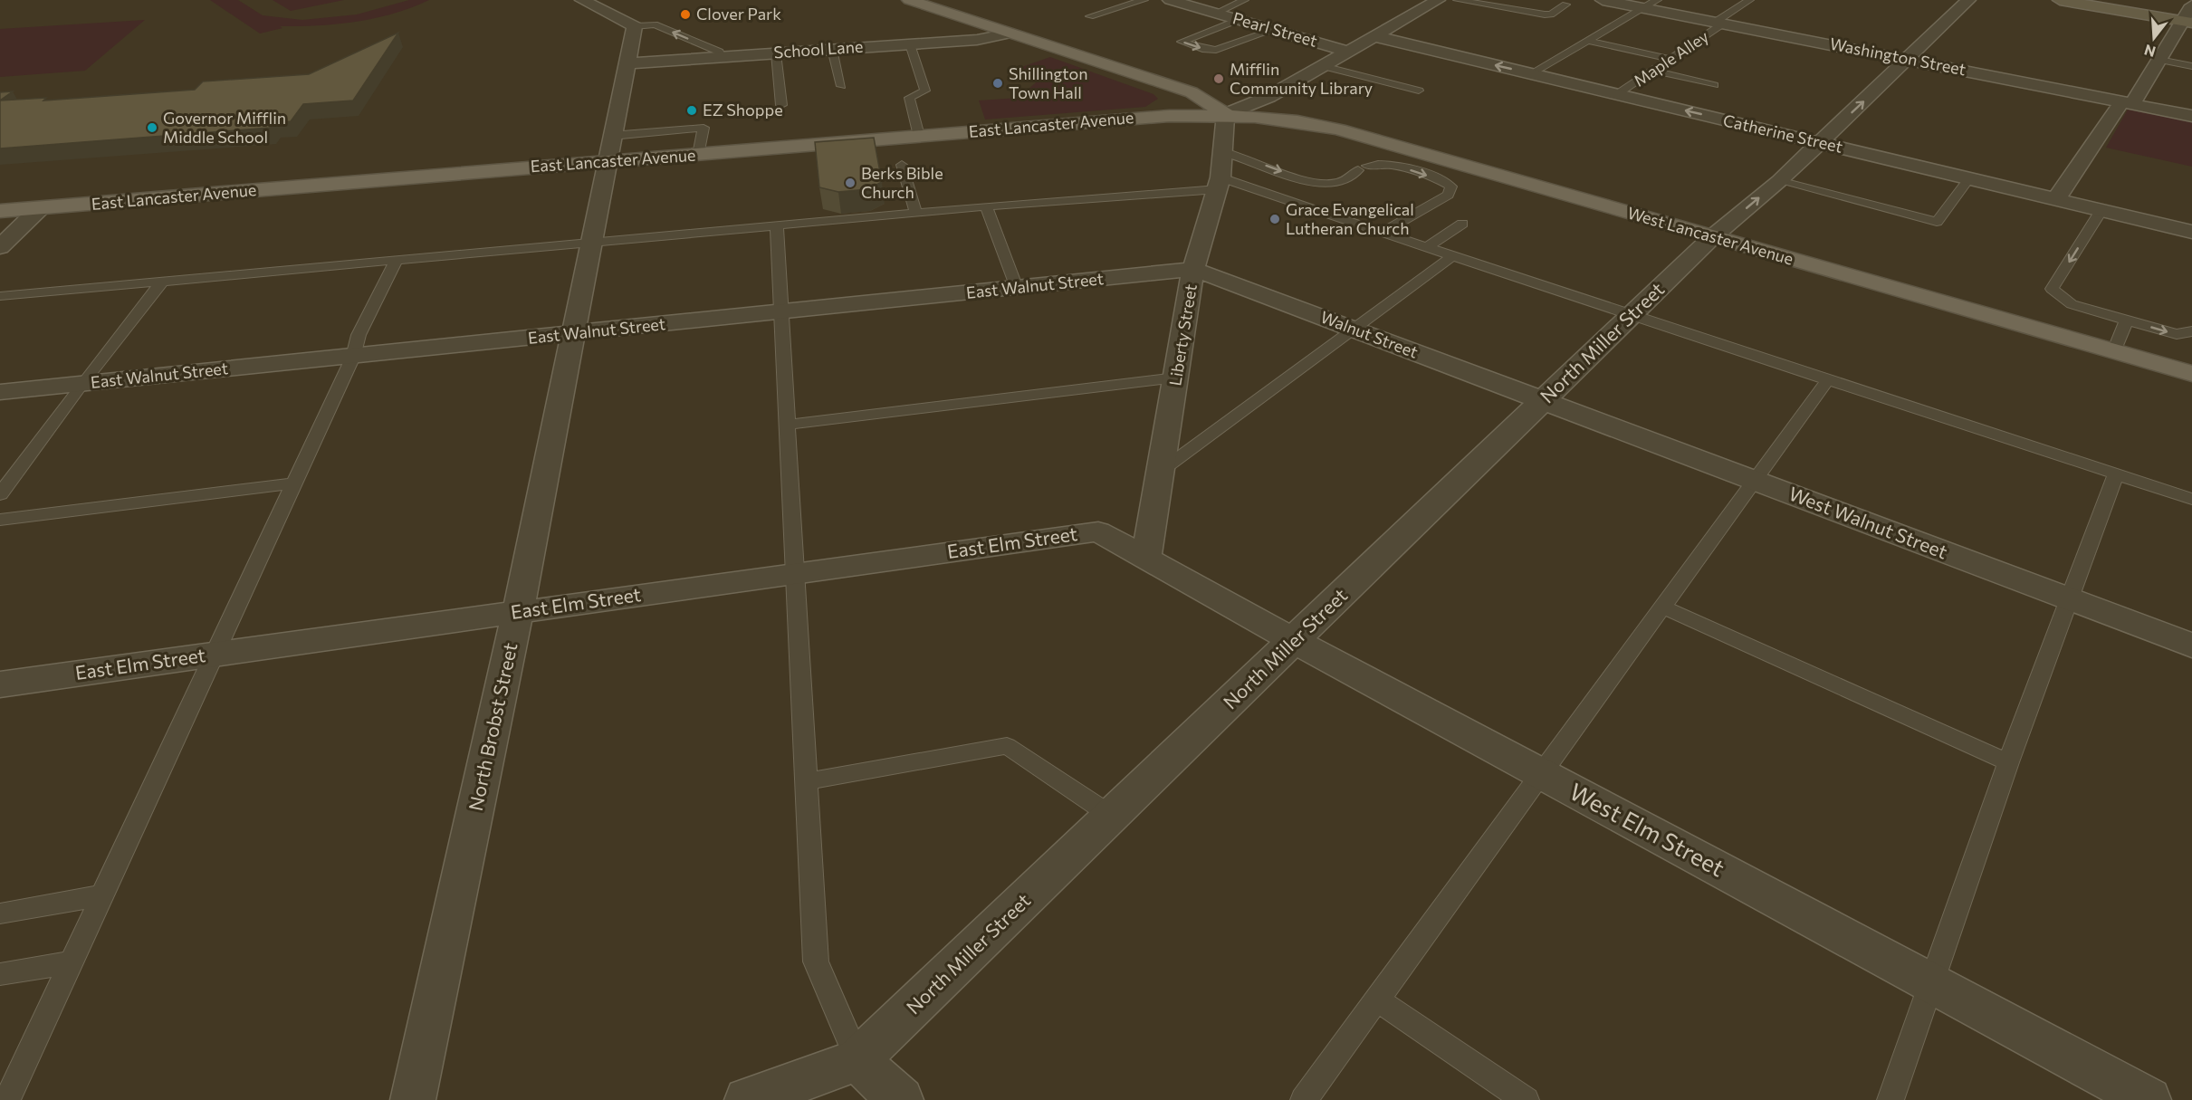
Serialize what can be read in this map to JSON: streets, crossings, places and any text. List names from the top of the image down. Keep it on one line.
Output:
{"streets":{"main road":["East Lancaster Avenue","West Lancaster Avenue"],"street":["Pearl Street","School Lane","Washington Street","Catherine Street","East Walnut Street","Liberty Street","Walnut Street","North Miller Street","West Walnut Street","East Elm Street","North Brobst Street","West Elm Street"],"lane":["Maple Alley"]},"crossings":[["School Lane","North Brobst Street"],["Washington Street","Maple Alley"],["Washington Street","North Miller Street"],["Maple Alley","Catherine Street"],["East Lancaster Avenue","West Lancaster Avenue"],["East Lancaster Avenue","Liberty Street"],["East Lancaster Avenue","North Brobst Street"],["Catherine Street","North Miller Street"],["West Lancaster Avenue","Liberty Street"],["West Lancaster Avenue","North Miller Street"],["East Walnut Street","Liberty Street"],["East Walnut Street","Walnut Street"],["East Walnut Street","North Brobst Street"],["Liberty Street","Walnut Street"],["Liberty Street","East Elm Street"],["Liberty Street","West Elm Street"],["Walnut Street","North Miller Street"],["Walnut Street","West Walnut Street"],["North Miller Street","West Walnut Street"],["North Miller Street","West Elm Street"],["East Elm Street","North Brobst Street"],["East Elm Street","West Elm Street"]],"one_way":["Catherine Street"],"places":["Clover Park","Mifflin Community Library","Shillington Town Hall","EZ Shoppe","Governor Mifflin Middle School","Berks Bible Church","Grace Evangelical Lutheran Church"],"north":"bottom"}
